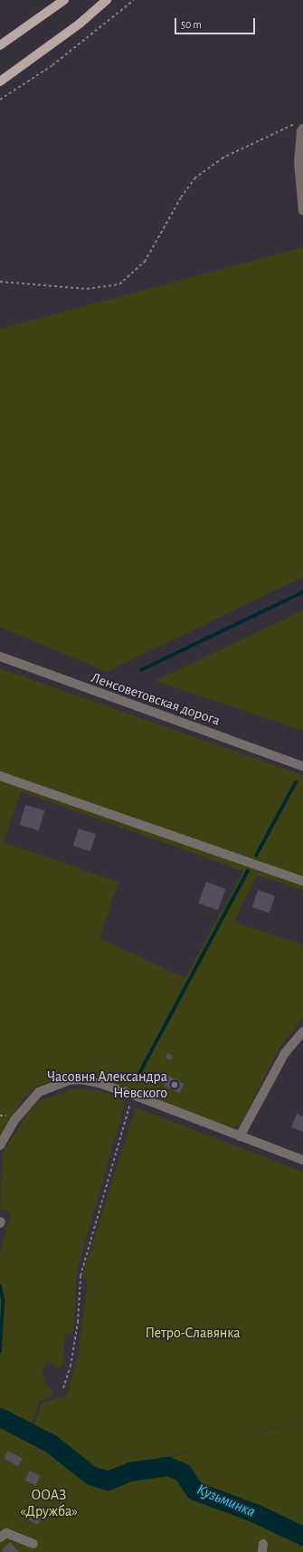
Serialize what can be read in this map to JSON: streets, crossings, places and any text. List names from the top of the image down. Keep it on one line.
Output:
{"streets":{"street":["Ленсоветовская дорога"]},"water":["Кузьминка"],"parks":["Петро-Славянка","ООАЗ «Дружба»"],"places":["Часовня Александра Невского"],"scale_bar":"50 m"}
